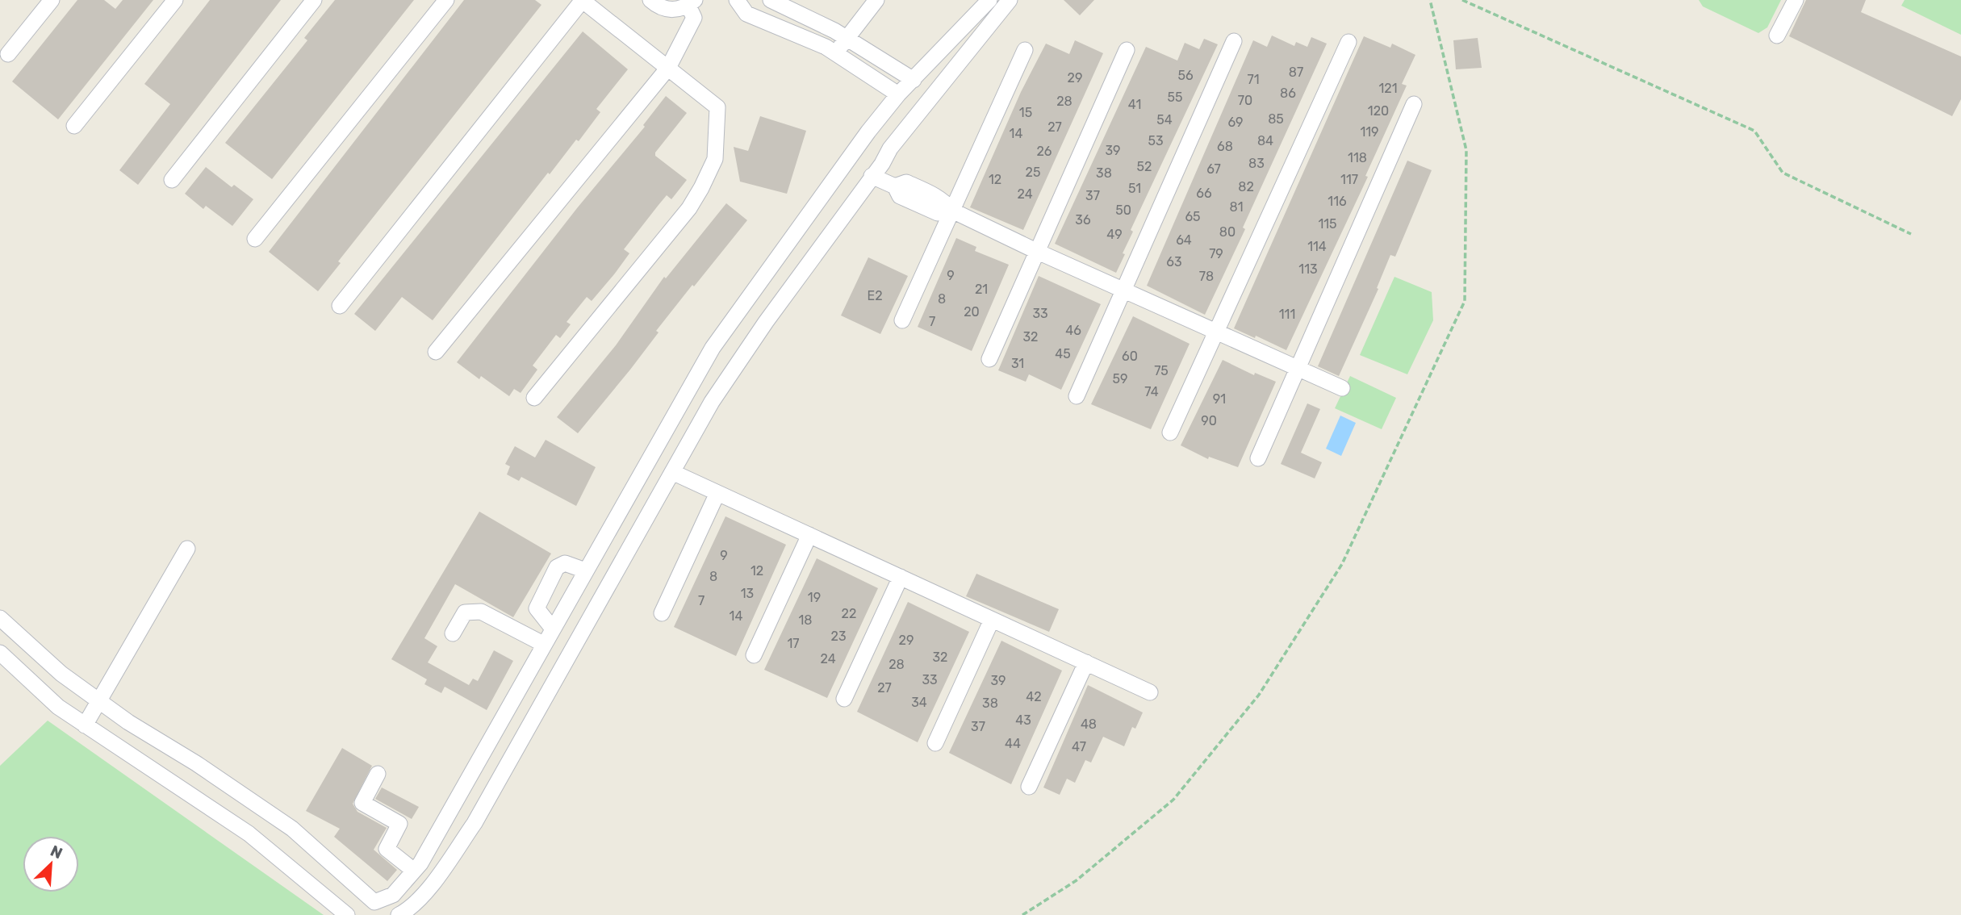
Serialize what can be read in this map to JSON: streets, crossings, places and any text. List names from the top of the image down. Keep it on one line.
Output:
{"house_numbers":["87","56","29","71","121","86","55","70","28","41","120","15","85","54","69","27","119","14","53","84","68","39","26","118","83","52","67","25","38","12","117","82","51","66","24","37","116","81","50","65","36","115","80","49","64","114","79","63","113","9","78","21","E2","8","20","33","111","7","46","32","45","60","31","75","59","74","91","90","9","12","8","13","19","7","22","14","18","23","29","17","32","24","28","33","39","27","42","34","38","43","48","37","44","47"],"north":"top right"}
